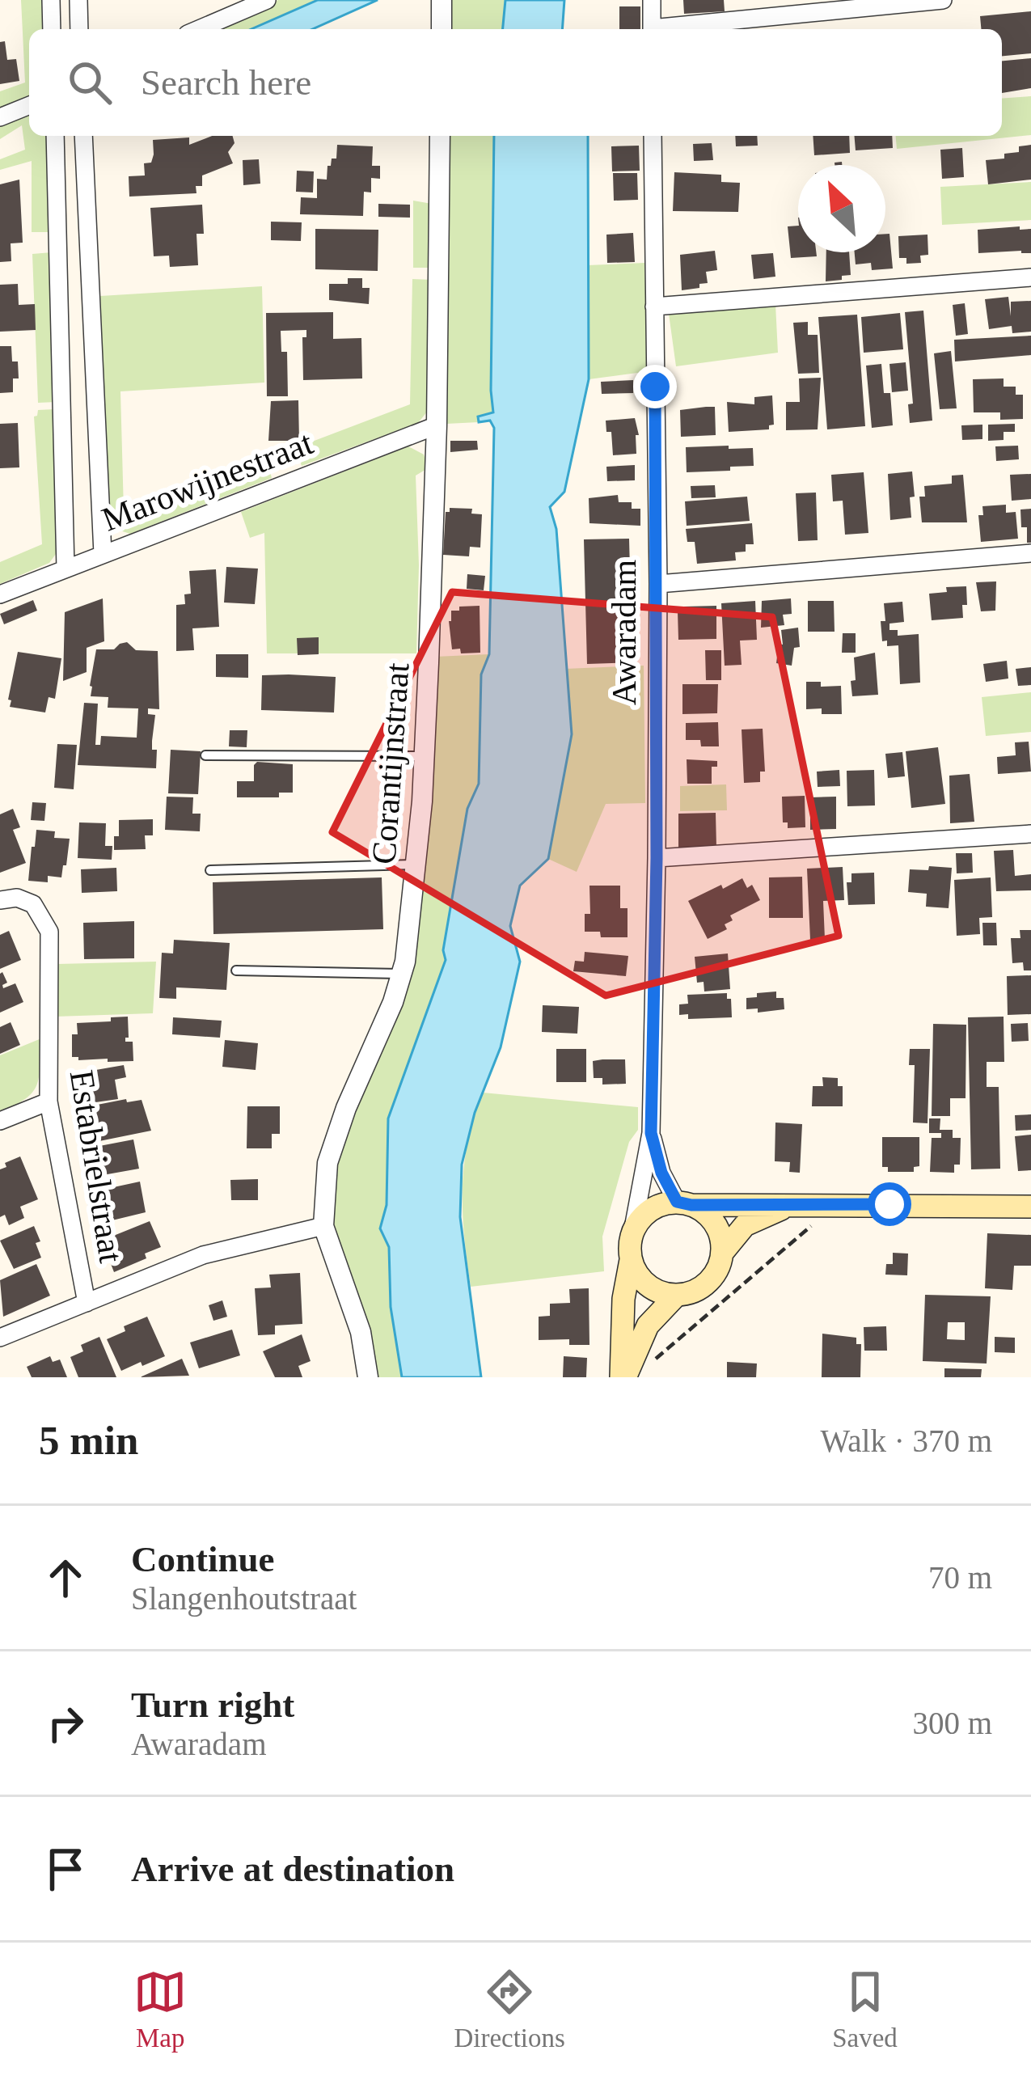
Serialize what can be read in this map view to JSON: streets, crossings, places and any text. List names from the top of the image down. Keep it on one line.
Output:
{"streets":{"street":["Marowijnestraat","Awaradam","Corantijnstraat","Estabrielstraat"]},"crossings":[["Marowijnestraat","Corantijnstraat"]],"north":"top left","page":{"search":"Search here","heading":["5 min","Walk · 370 m"],"list":[["Continue","Slangenhoutstraat","70 m"],["Turn right","Awaradam","300 m"],"Arrive at destination"],"nav":["Map","Directions","Saved"]}}
